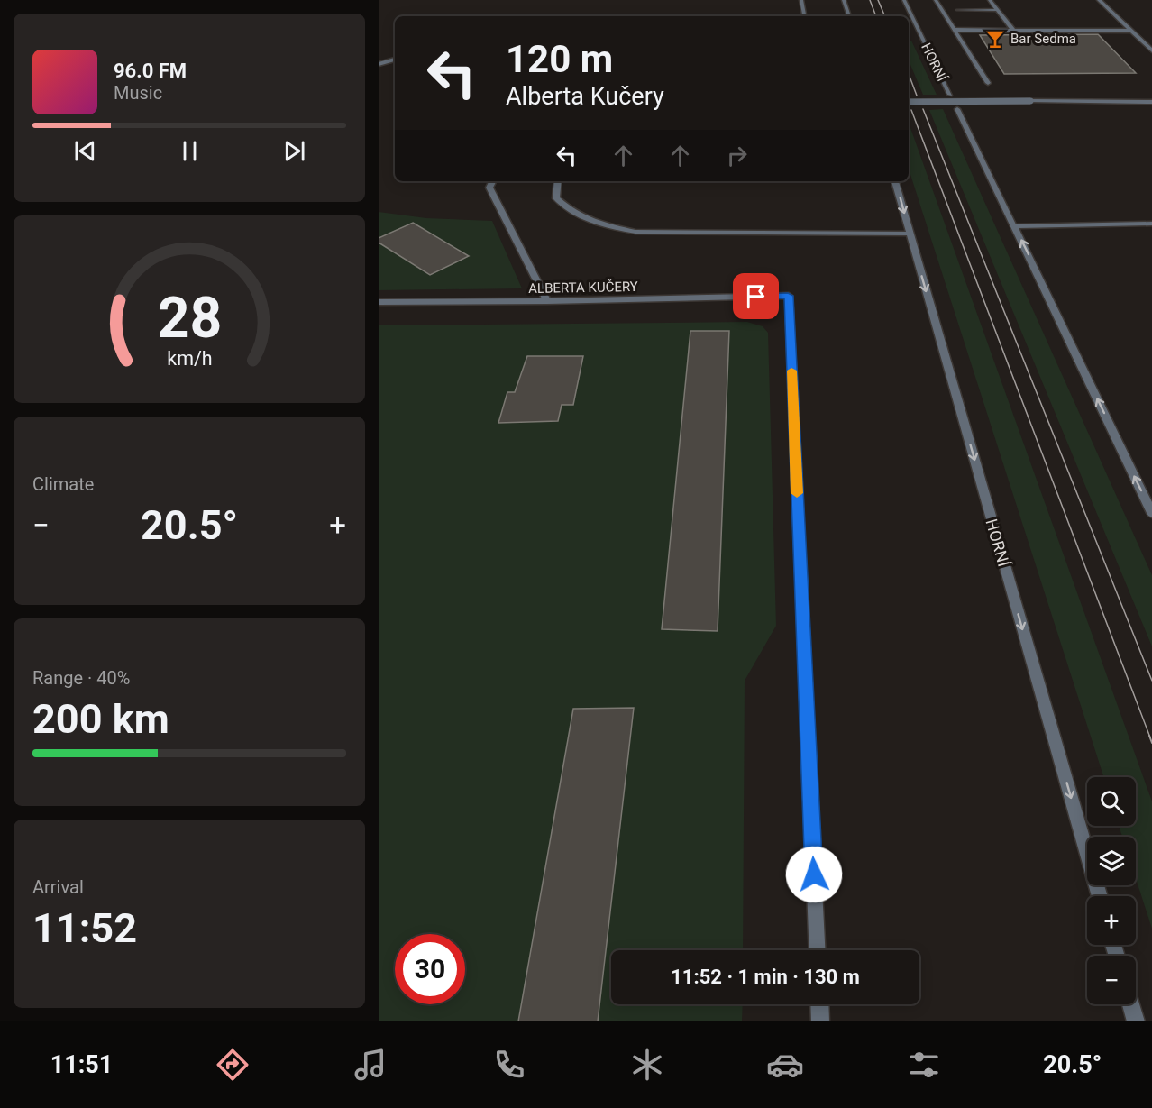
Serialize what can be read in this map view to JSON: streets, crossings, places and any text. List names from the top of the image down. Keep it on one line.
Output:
{"streets":{"street":["HORNÍ","ALBERTA KUČERY"]},"one_way":["HORNÍ"],"places":{"bar":["Bar Sedma"]},"page":{"turn":["120 m","Alberta Kučery"],"song":["96.0 FM","Music"],"tile":["Climate",["Range · 40%","200 km"],["Arrival","11:52"]],"heat":["−","20.5°","+"],"map_buttons":["+","−"],"limit":"30","trip":"11:52 · 1 min · 130 m","tabs":["11:51","20.5°"],"gauge":["28","km/h"]}}
